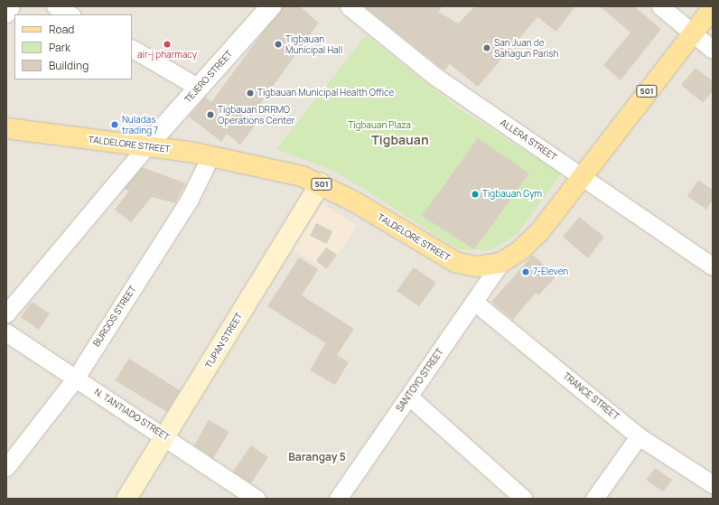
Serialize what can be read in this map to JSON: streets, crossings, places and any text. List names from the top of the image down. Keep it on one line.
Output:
{"streets":{"main road":["501","TALDELORE STREET","TUPAN STREET"],"street":["TEJERO STREET","ALLERA STREET","BURGOS STREET","SANTOYO STREET","TRANCE STREET","N. TANTIADO STREET"]},"crossings":[["TEJERO STREET","TALDELORE STREET"],["ALLERA STREET","TALDELORE STREET"],["TALDELORE STREET","BURGOS STREET"],["TALDELORE STREET","TUPAN STREET"],["TALDELORE STREET","SANTOYO STREET"],["BURGOS STREET","N. TANTIADO STREET"],["TUPAN STREET","N. TANTIADO STREET"],["SANTOYO STREET","TRANCE STREET"]],"districts":["Tigbauan","Barangay 5"],"parks":["Tigbauan Plaza"],"places":["air-j pharmacy","Tigbauan Municipal Hall","San Juan de Sahagun Parish","Tigbauan Municipal Health Office","Tigbauan DRRMO Operations Center","Nuladas trading 7","Tigbauan Gym","7-Eleven"],"legend":["Road","Park","Building"]}
